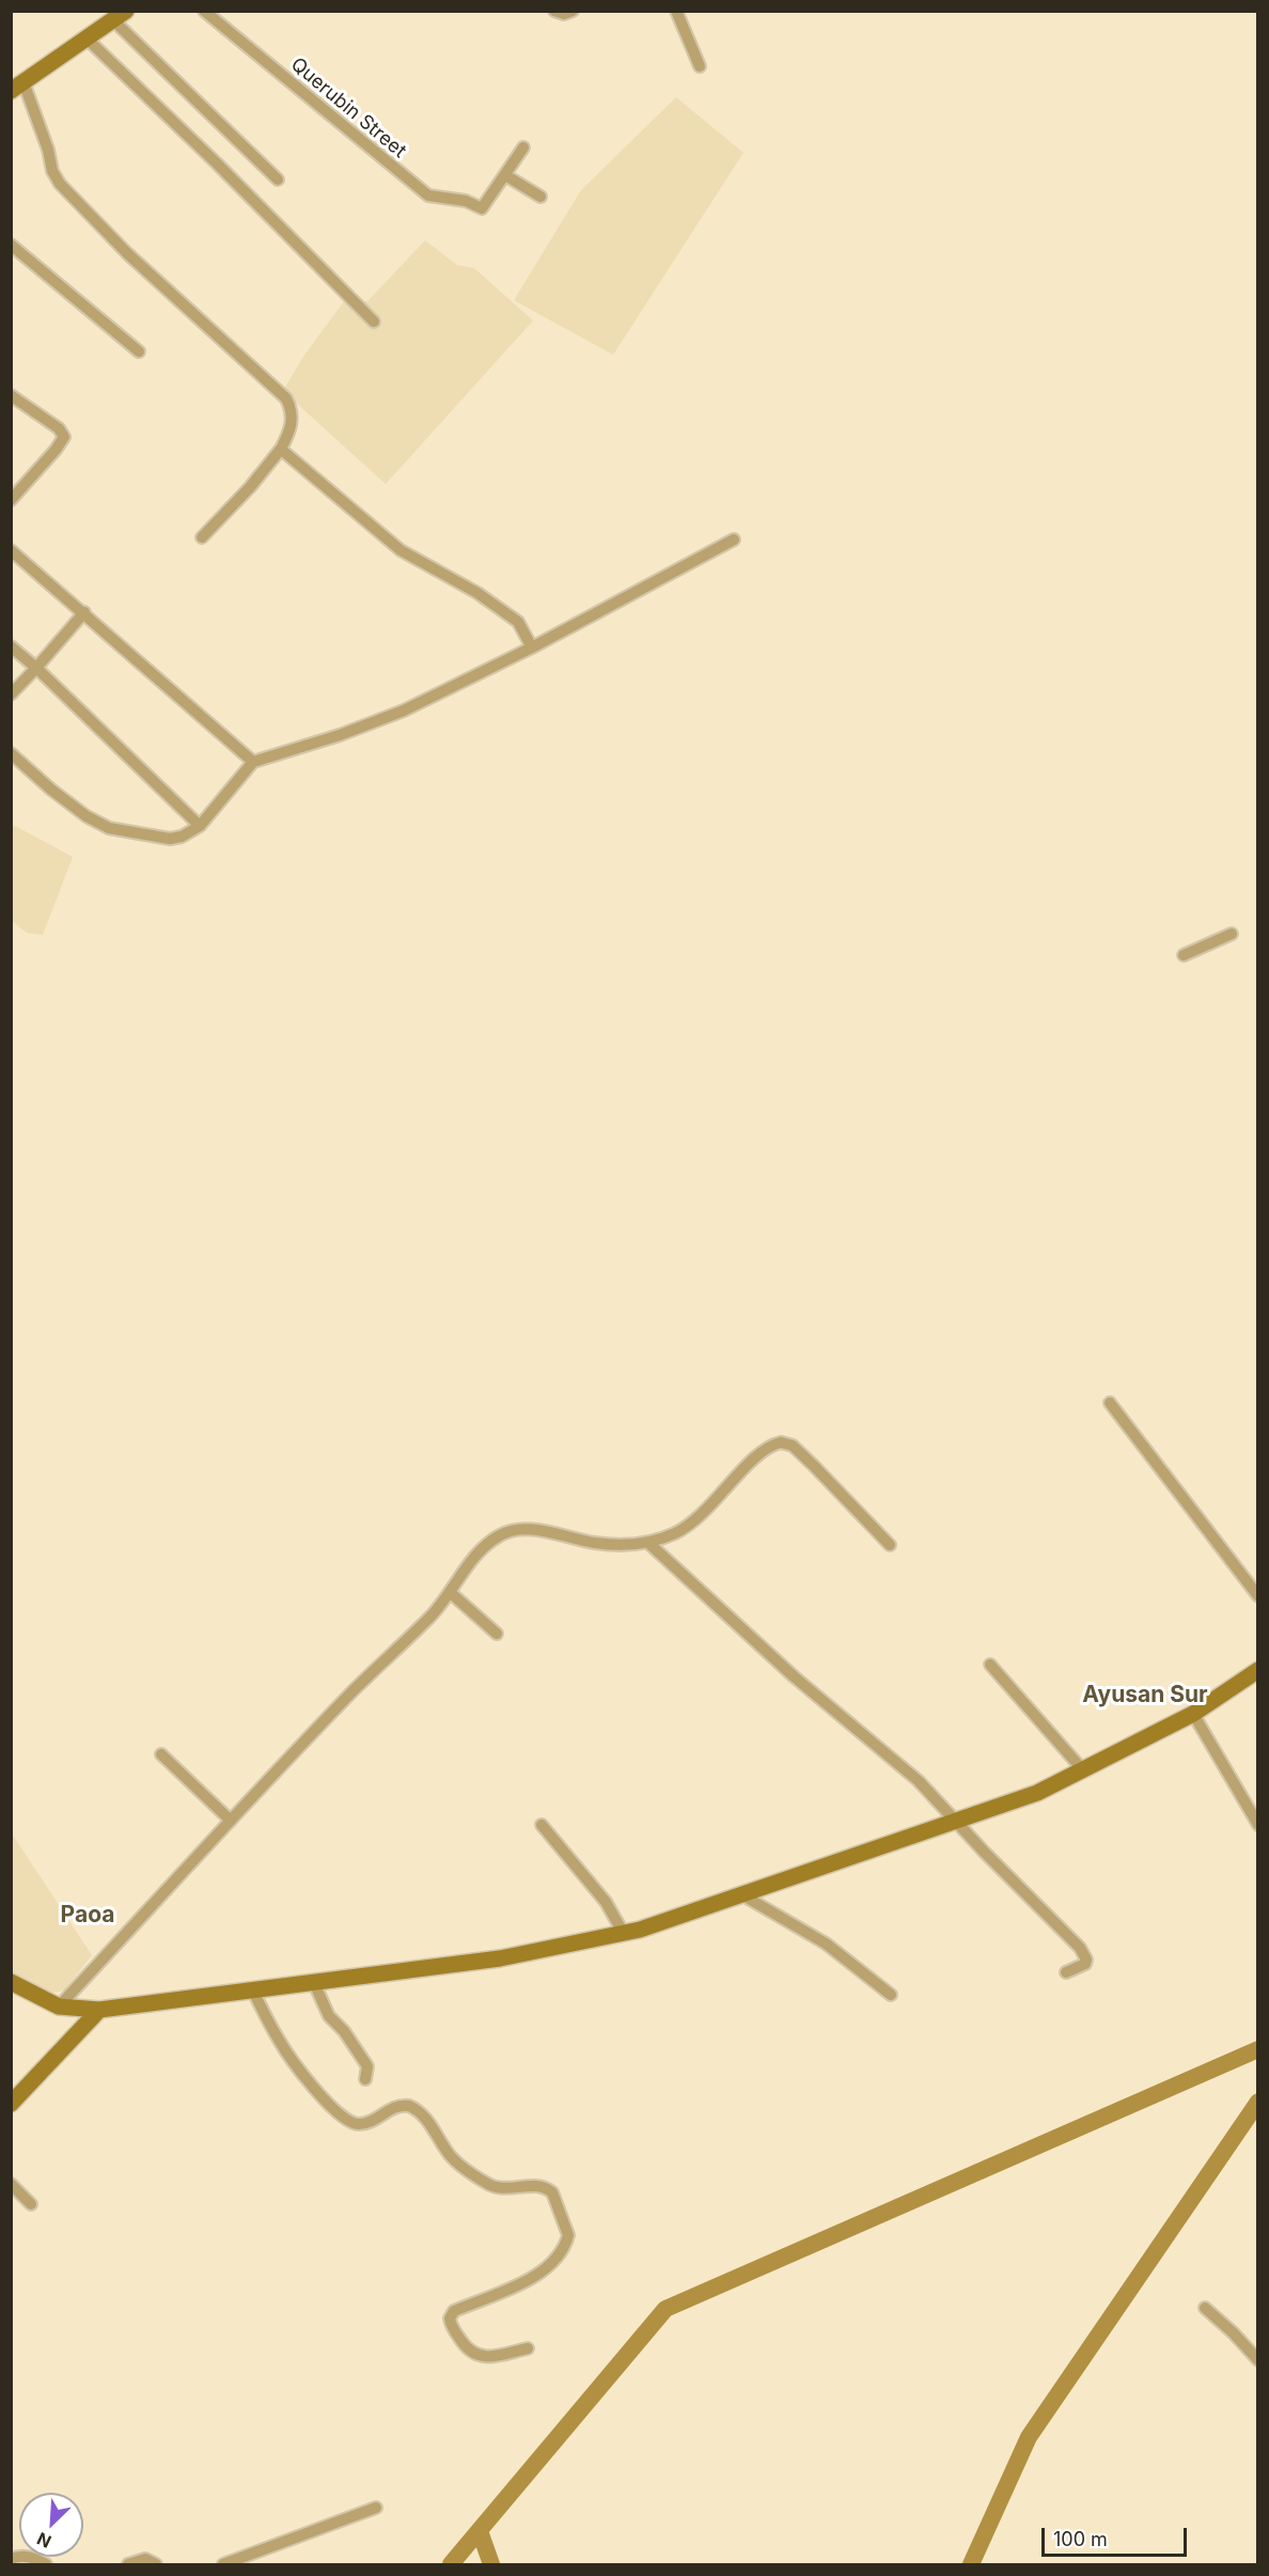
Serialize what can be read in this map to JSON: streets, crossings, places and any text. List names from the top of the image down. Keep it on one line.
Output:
{"streets":{"street":["Querubin Street"]},"districts":["Ayusan Sur","Paoa"],"scale_bar":"100 m","north":"bottom left"}
